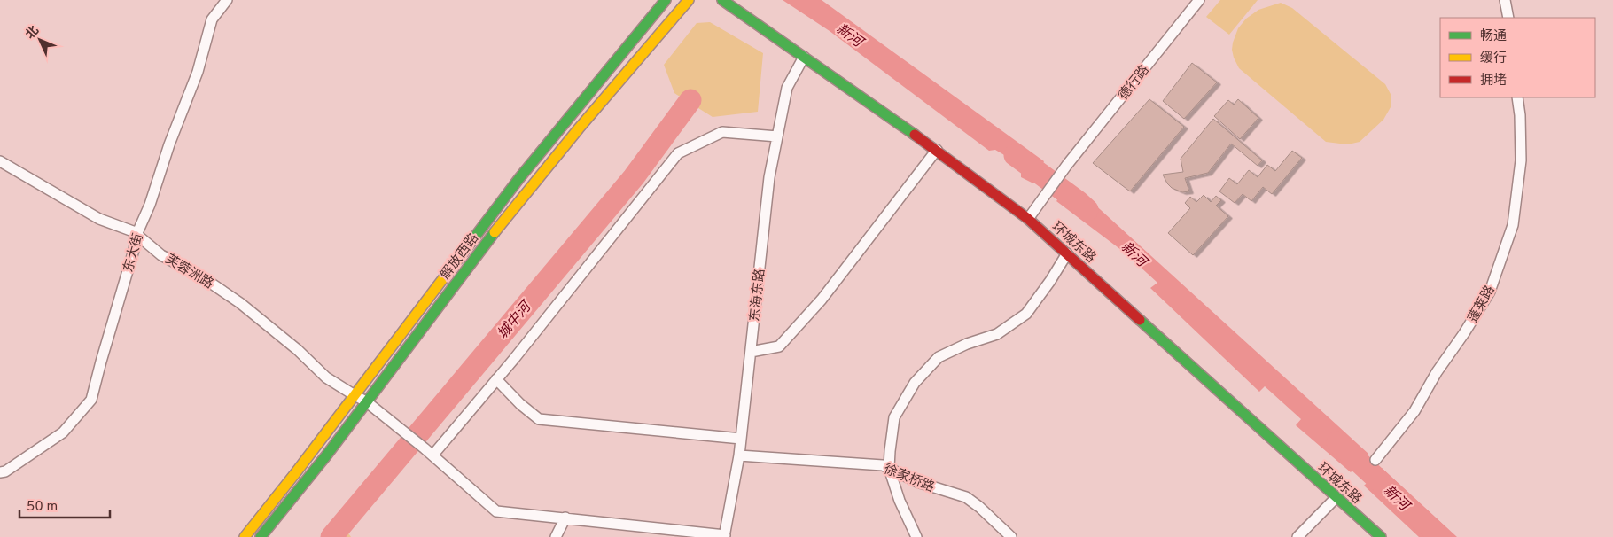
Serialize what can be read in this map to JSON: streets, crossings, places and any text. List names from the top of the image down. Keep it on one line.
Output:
{"streets":{"street":["德行路","环城东路","东大街","解放西路","芙蓉洲路","东海东路","蓬莱路","徐家桥路"]},"crossings":[["德行路","环城东路"],["环城东路","东海东路"],["东大街","芙蓉洲路"],["解放西路","芙蓉洲路"],["芙蓉洲路","东海东路"],["东海东路","徐家桥路"]],"water":["新河","城中河"],"legend":["畅通","缓行","拥堵"],"scale_bar":"50 m","north":"top left"}
